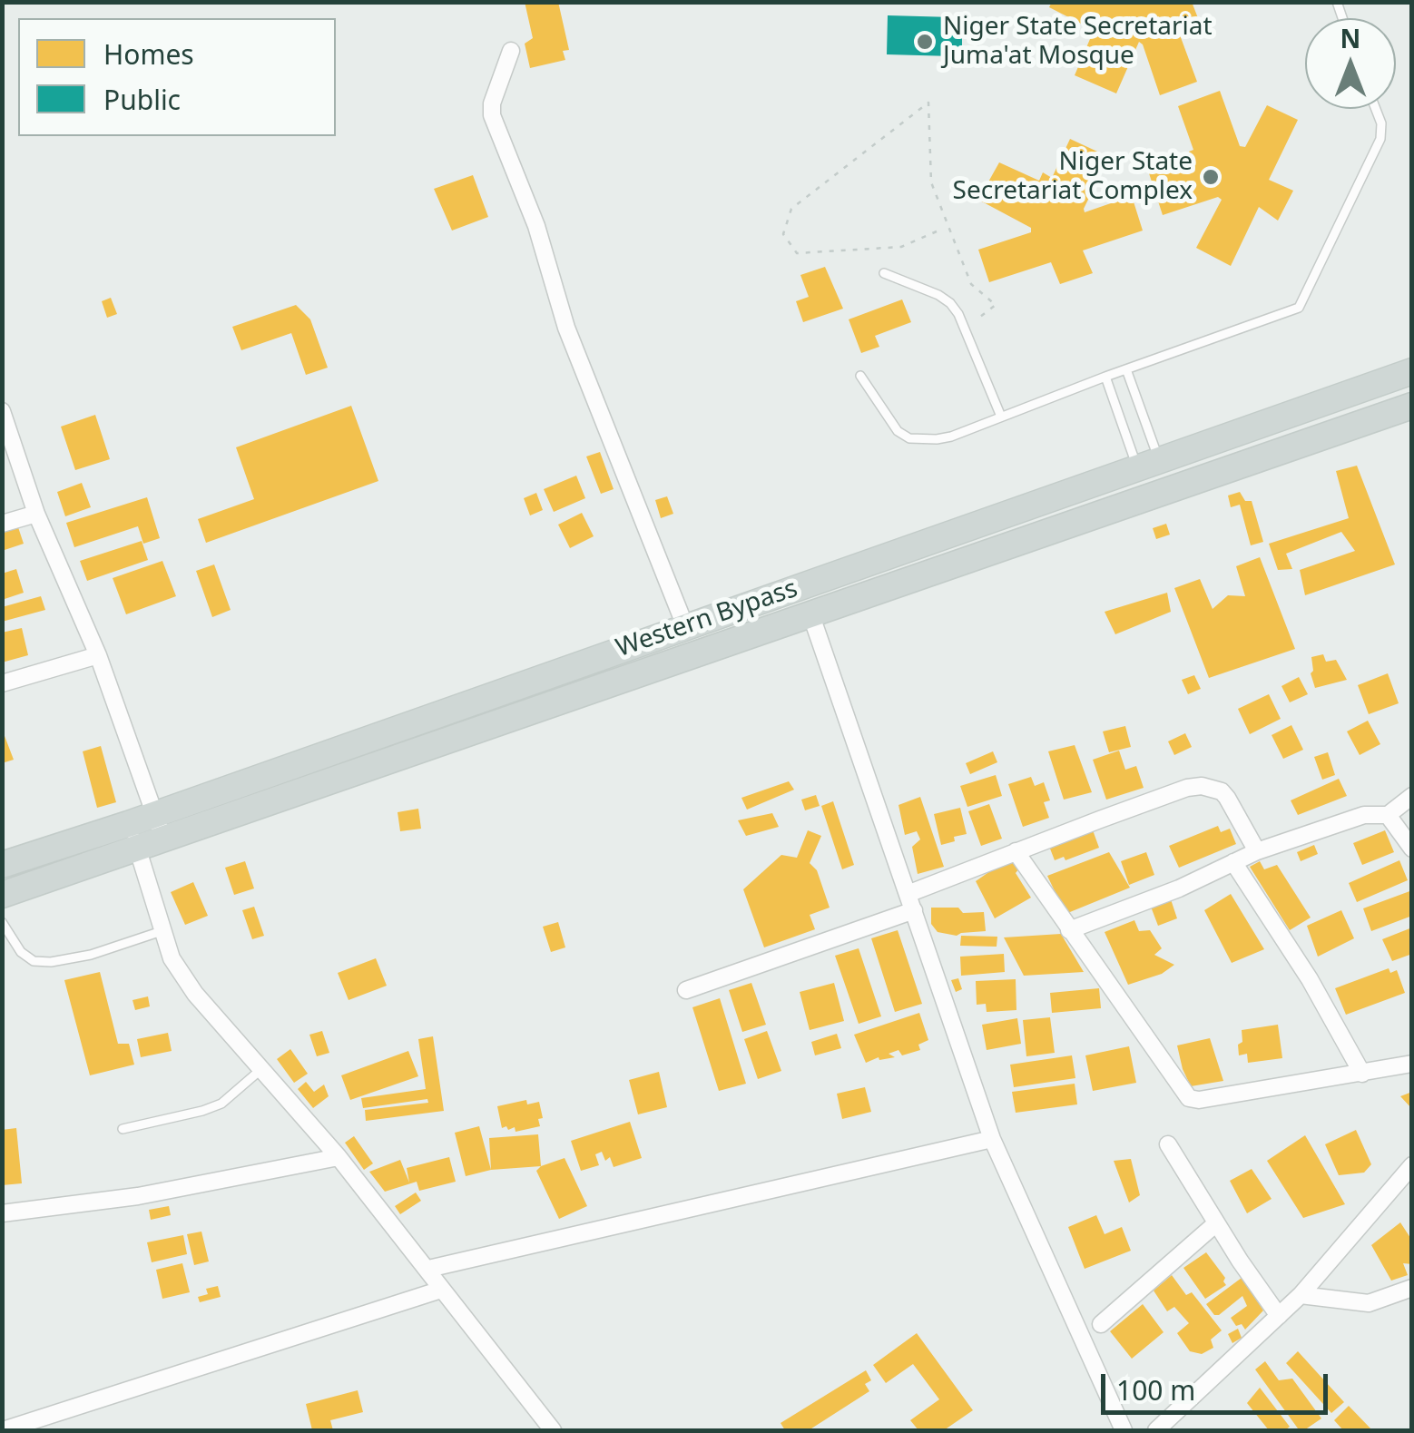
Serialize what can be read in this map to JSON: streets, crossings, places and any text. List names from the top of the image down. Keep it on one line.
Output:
{"streets":{"main road":["Western Bypass"]},"places":["Niger State Secretariat Juma'at Mosque","Niger State Secretariat Complex"],"legend":["Homes","Public"],"scale_bar":"100 m","north":"top"}
